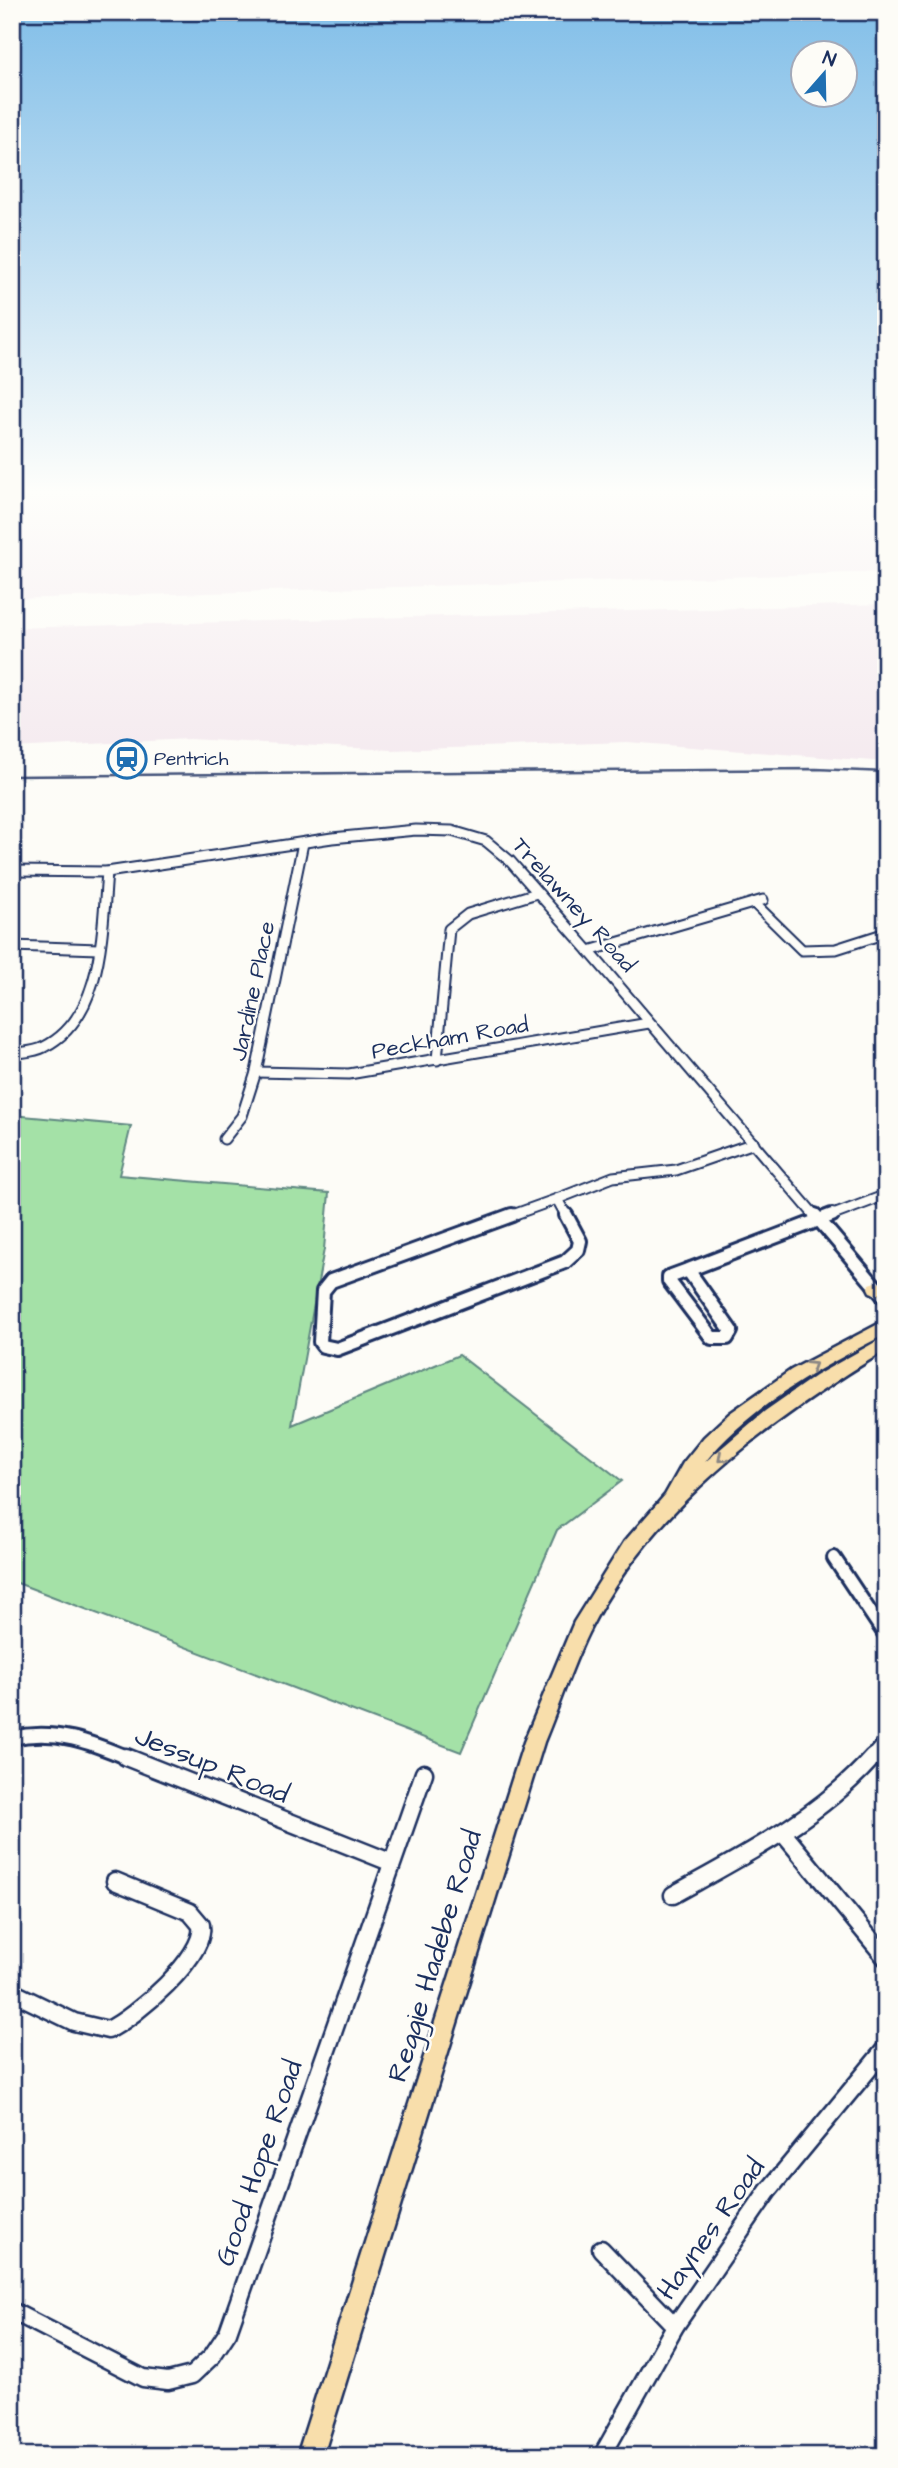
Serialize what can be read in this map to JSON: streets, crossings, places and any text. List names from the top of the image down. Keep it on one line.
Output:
{"streets":{"main road":["Reggie Hadebe Road"],"street":["Trelawney Road","Jardine Place","Peckham Road","Jessup Road","Good Hope Road","Haynes Road"]},"crossings":[["Trelawney Road","Jardine Place"],["Trelawney Road","Peckham Road"],["Jardine Place","Peckham Road"],["Jessup Road","Good Hope Road"]],"places":{"station":["Pentrich"]},"north":"top"}
